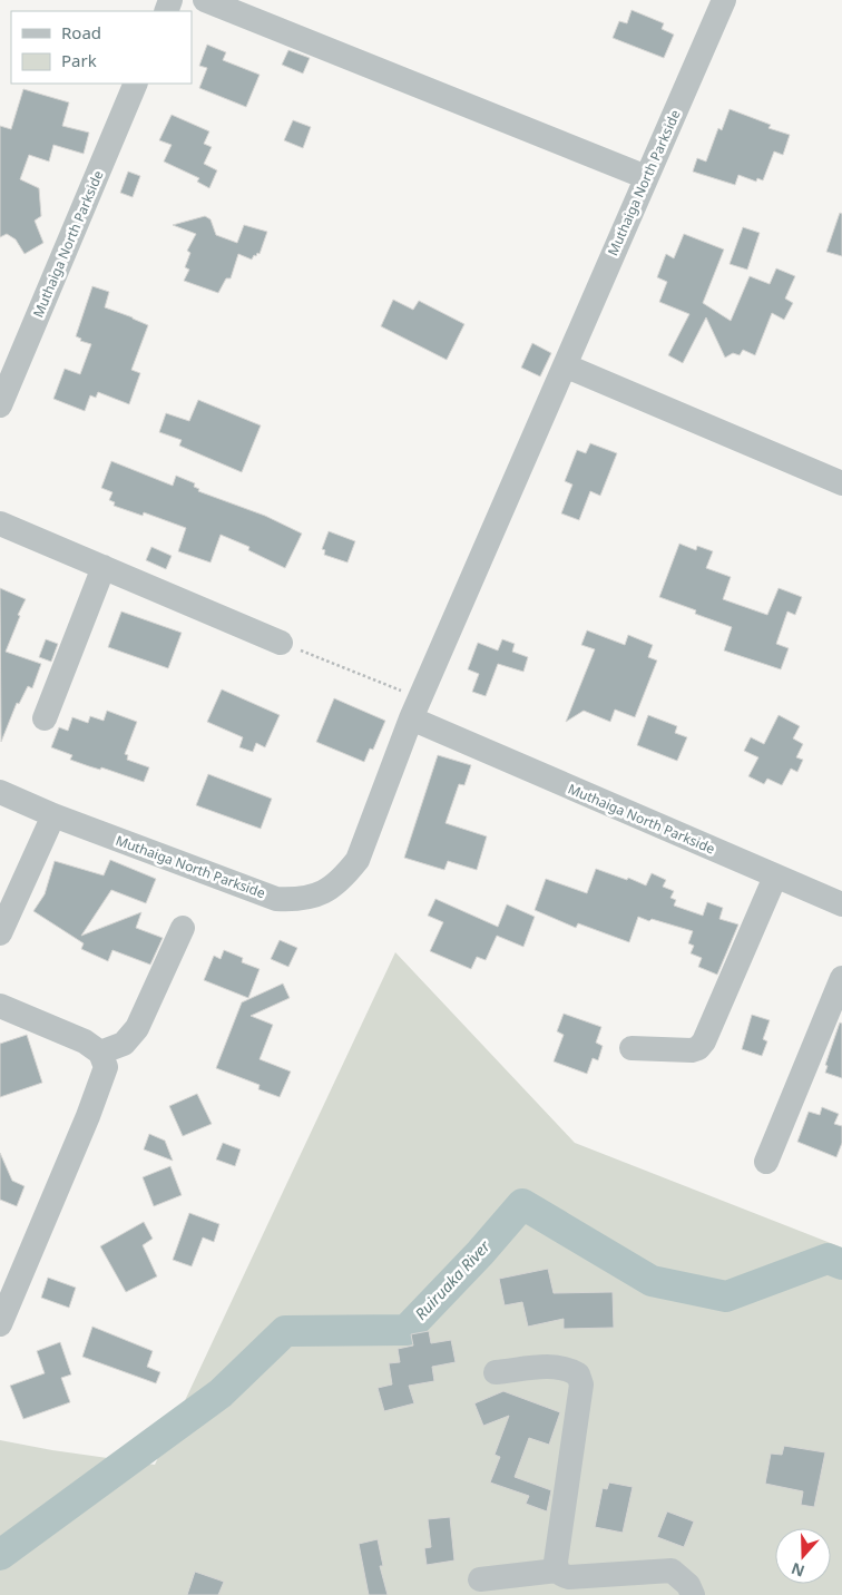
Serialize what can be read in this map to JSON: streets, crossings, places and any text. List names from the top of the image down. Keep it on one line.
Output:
{"streets":{"street":["Muthaiga North Parkside"]},"water":["Ruiruaka River"],"legend":["Road","Park"],"north":"bottom"}
